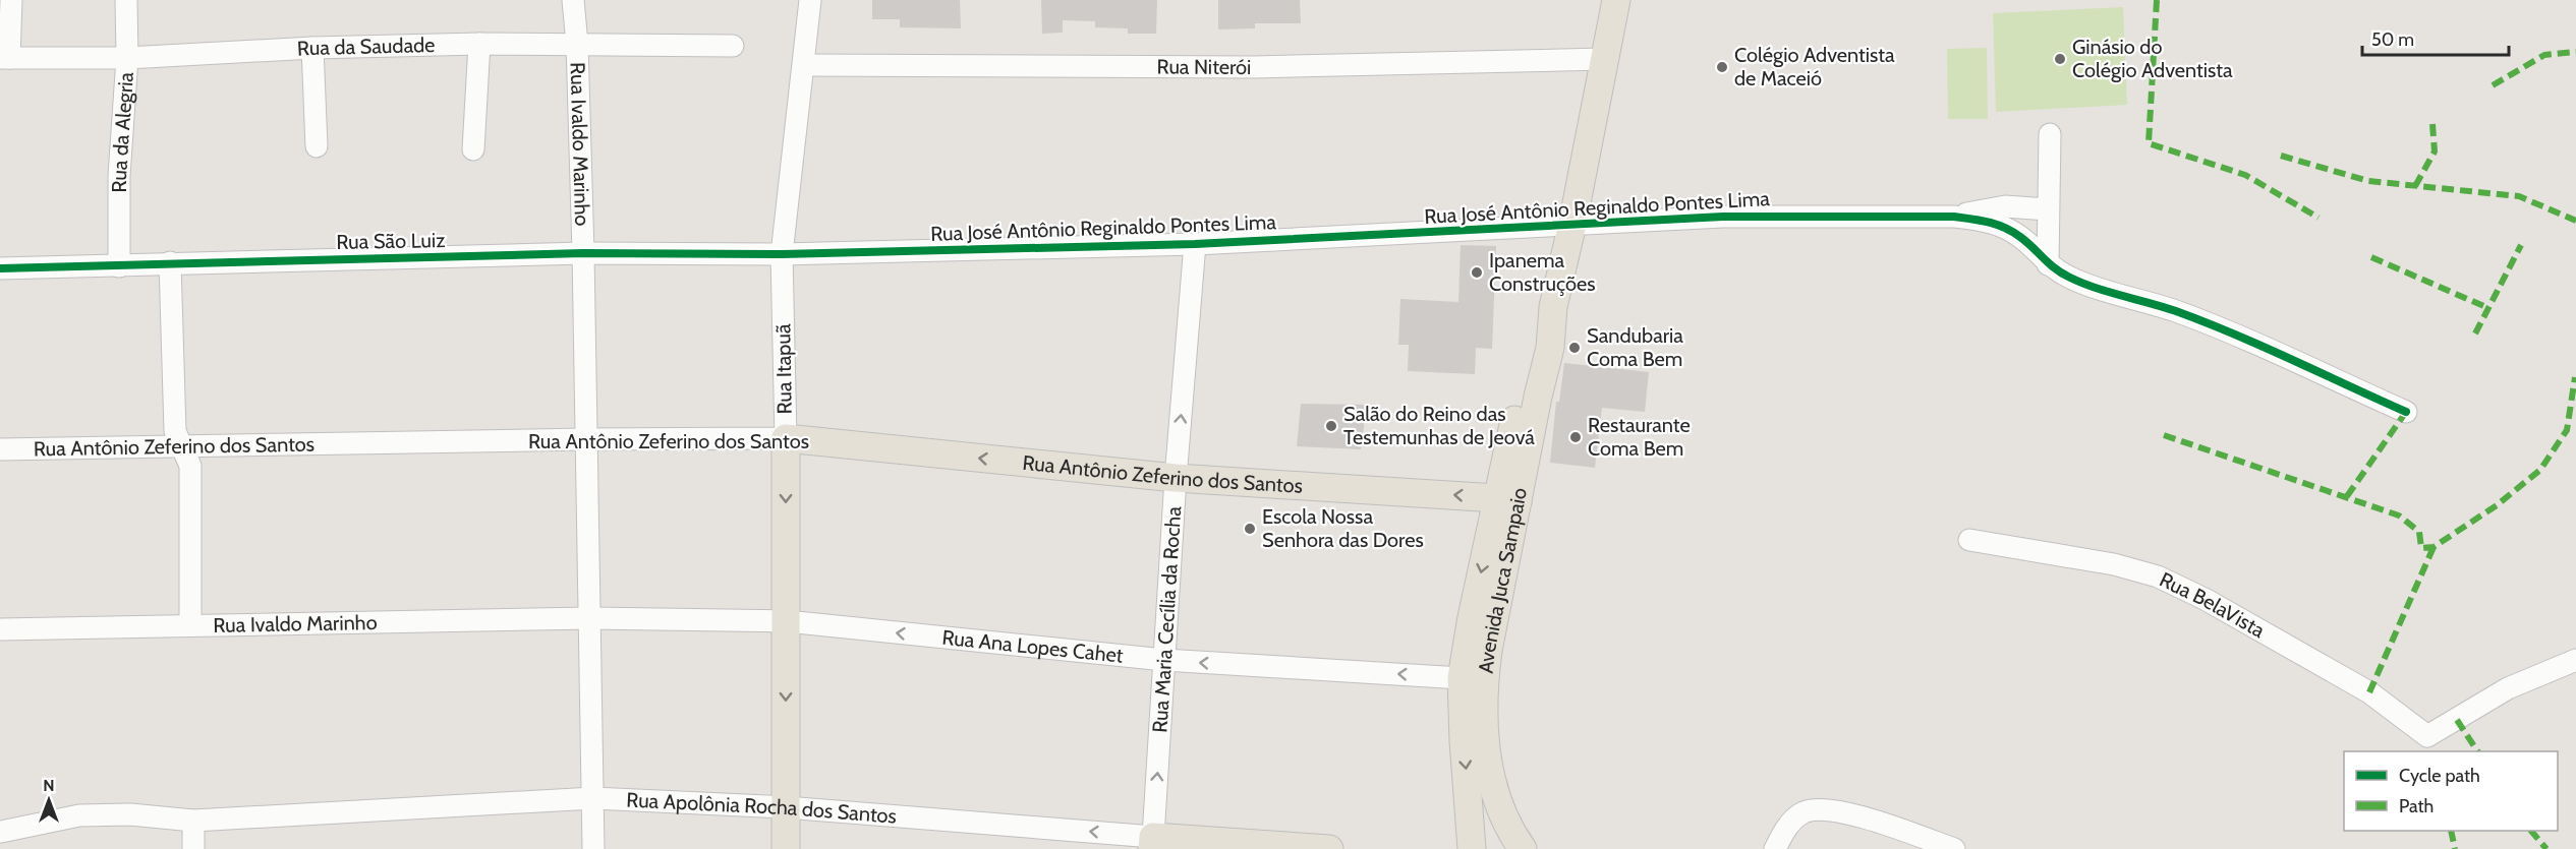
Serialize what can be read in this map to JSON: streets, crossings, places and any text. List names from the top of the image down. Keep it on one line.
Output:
{"streets":{"main road":["Rua Itapuã","Rua Antônio Zeferino dos Santos","Avenida Juca Sampaio","Rua Apolônia Rocha dos Santos"],"street":["Rua da Saudade","Rua Niterói","Rua da Alegria","Rua Ivaldo Marinho","Rua José Antônio Reginaldo Pontes Lima","Rua São Luiz","Rua BelaVista","Rua Maria Cecília da Rocha","Rua Ana Lopes Cahet"]},"crossings":[["Rua da Saudade","Rua da Alegria"],["Rua da Saudade","Rua Ivaldo Marinho"],["Rua Niterói","Rua Itapuã"],["Rua Niterói","Avenida Juca Sampaio"],["Rua da Alegria","Rua São Luiz"],["Rua Ivaldo Marinho","Rua São Luiz"],["Rua Ivaldo Marinho","Rua Itapuã"],["Rua Ivaldo Marinho","Rua Antônio Zeferino dos Santos"],["Rua Ivaldo Marinho","Rua Ana Lopes Cahet"],["Rua Ivaldo Marinho","Rua Apolônia Rocha dos Santos"],["Rua José Antônio Reginaldo Pontes Lima","Rua São Luiz"],["Rua José Antônio Reginaldo Pontes Lima","Rua Itapuã"],["Rua José Antônio Reginaldo Pontes Lima","Avenida Juca Sampaio"],["Rua José Antônio Reginaldo Pontes Lima","Rua Maria Cecília da Rocha"],["Rua São Luiz","Rua Itapuã"],["Rua Itapuã","Rua Antônio Zeferino dos Santos"],["Rua Itapuã","Rua Ana Lopes Cahet"],["Rua Itapuã","Rua Apolônia Rocha dos Santos"],["Rua Antônio Zeferino dos Santos","Avenida Juca Sampaio"],["Rua Antônio Zeferino dos Santos","Rua Maria Cecília da Rocha"],["Avenida Juca Sampaio","Rua Ana Lopes Cahet"],["Rua Maria Cecília da Rocha","Rua Ana Lopes Cahet"],["Rua Maria Cecília da Rocha","Rua Apolônia Rocha dos Santos"]],"one_way":["Rua Itapuã","Rua Antônio Zeferino dos Santos","Rua Maria Cecília da Rocha","Rua Ana Lopes Cahet"],"places":["Ginásio do Colégio Adventista","Colégio Adventista de Maceió","Ipanema Construções","Sandubaria Coma Bem","Salão do Reino das Testemunhas de Jeová","Restaurante Coma Bem","Escola Nossa Senhora das Dores"],"legend":["Cycle path","Path"],"scale_bar":"50 m","north":"top"}
